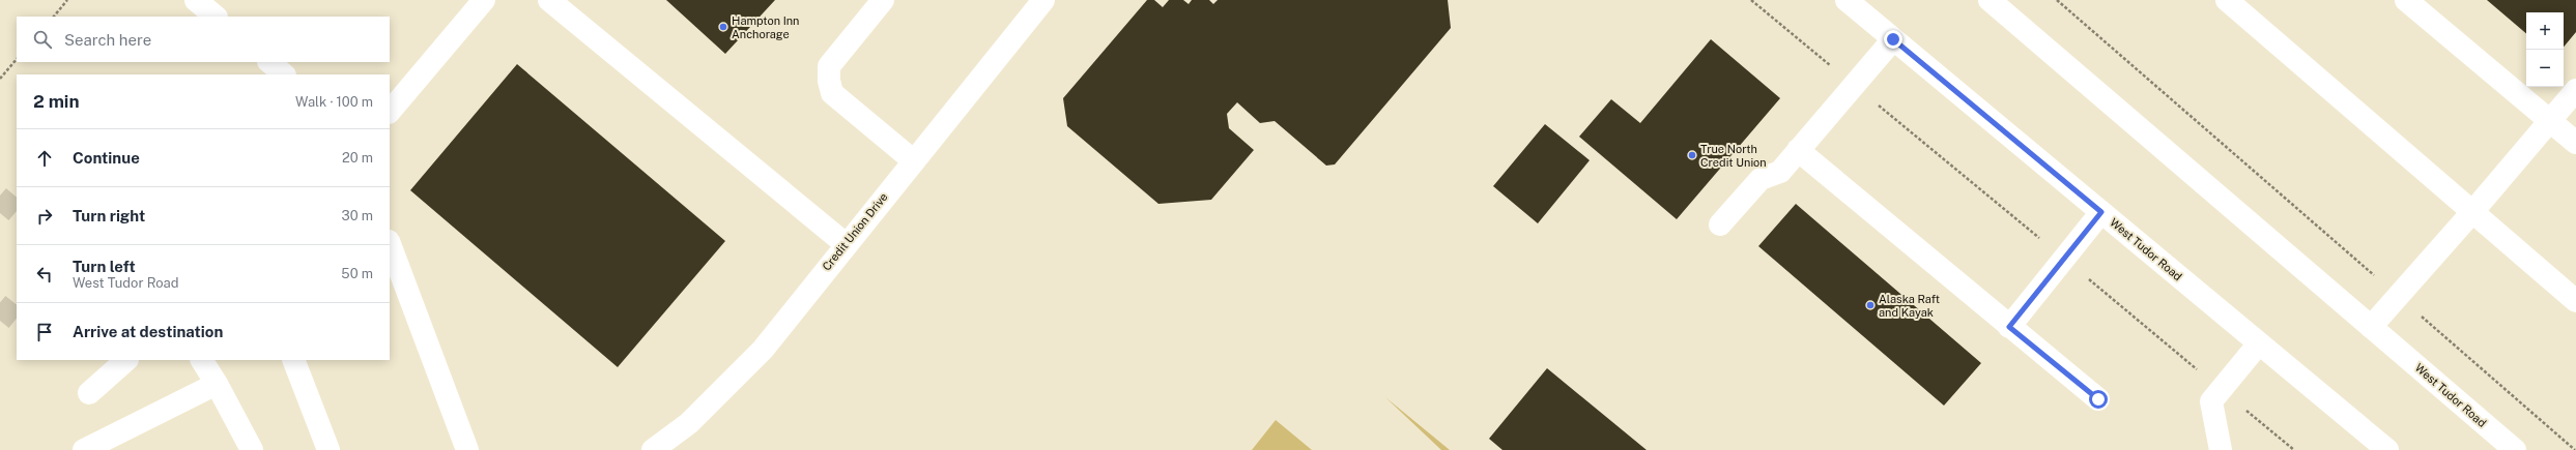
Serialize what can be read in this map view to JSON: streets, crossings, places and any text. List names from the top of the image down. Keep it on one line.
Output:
{"streets":{"main road":["Credit Union Drive","West Tudor Road"]},"places":["Hampton Inn Anchorage","True North Credit Union","Alaska Raft and Kayak"],"page":{"map_buttons":["+","−"],"search":"Search here","heading":["2 min","Walk · 100 m"],"list":[["Continue","20 m"],["Turn right","30 m"],["Turn left","West Tudor Road","50 m"],"Arrive at destination"]}}
